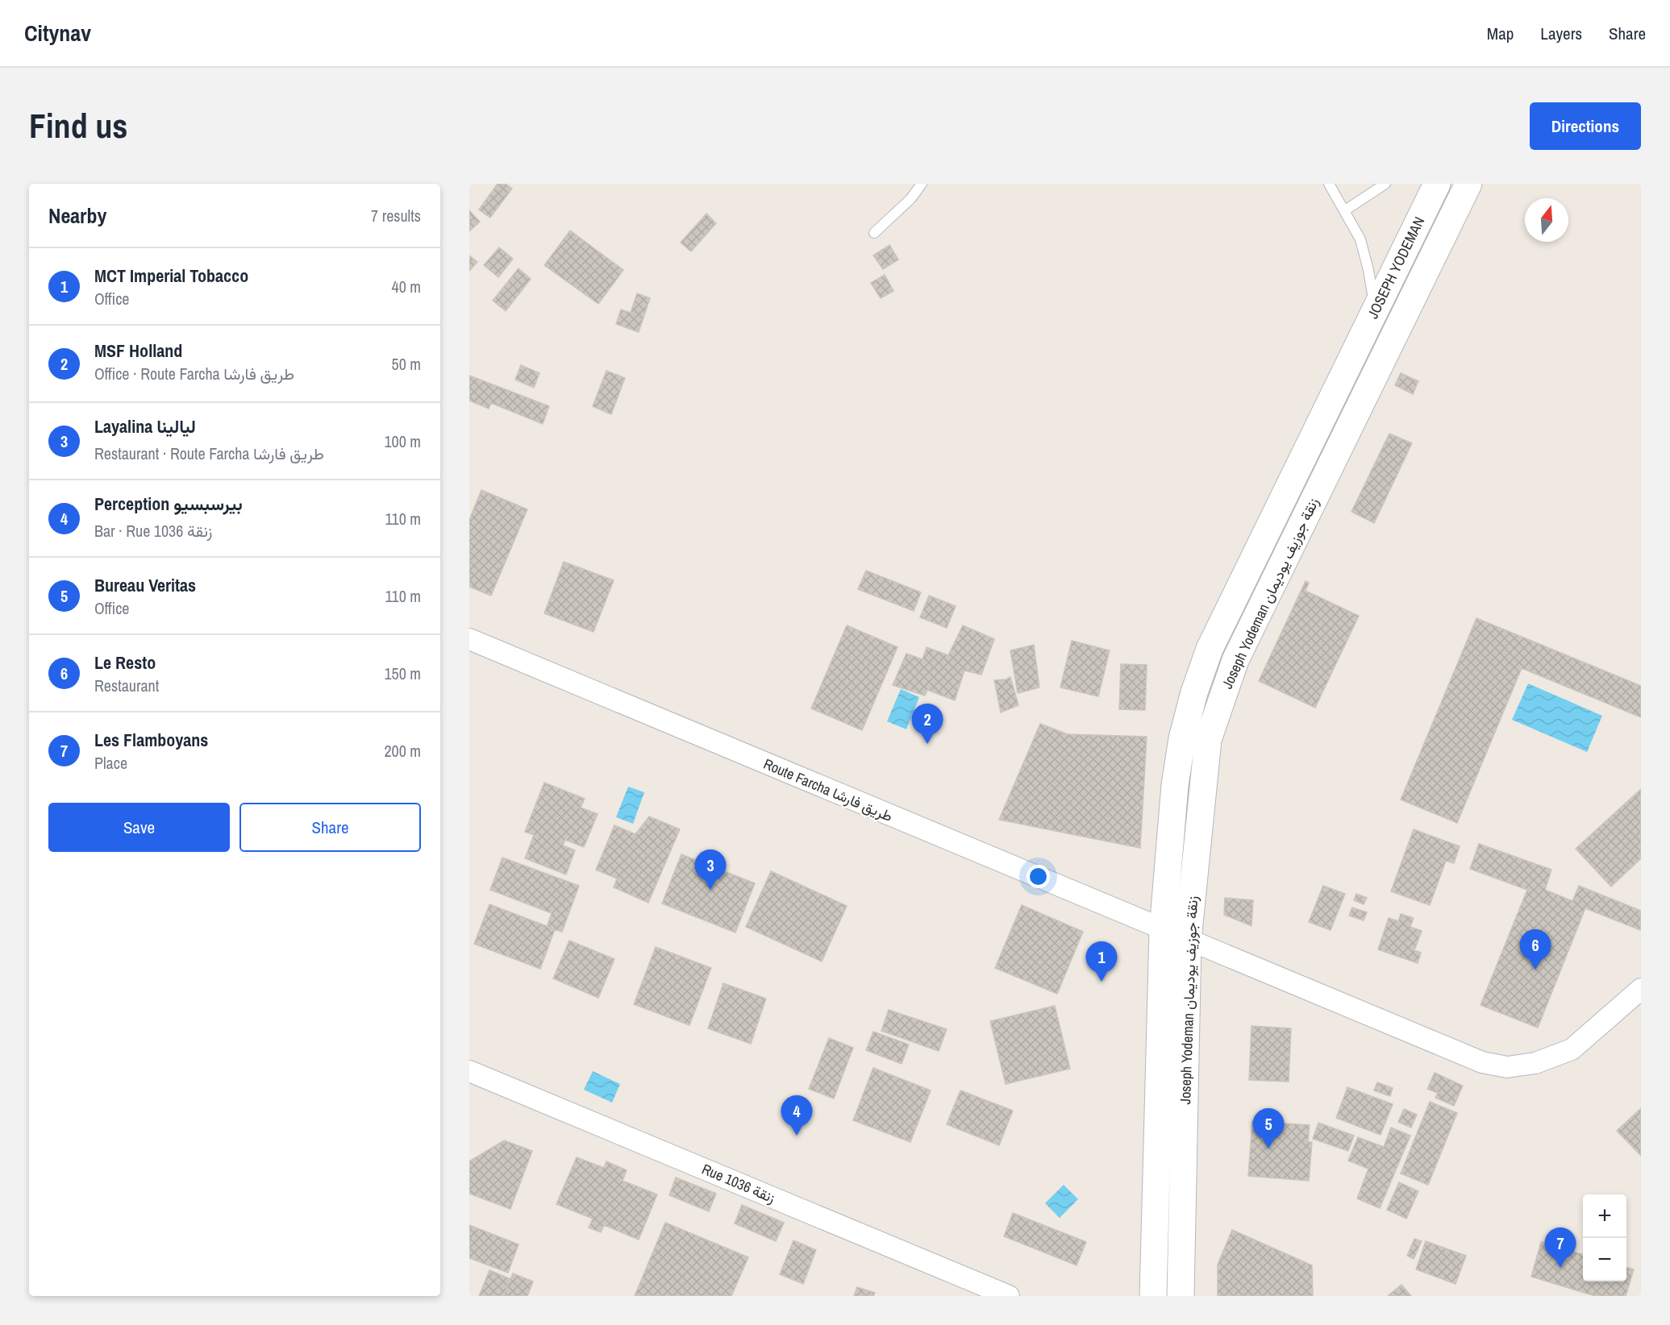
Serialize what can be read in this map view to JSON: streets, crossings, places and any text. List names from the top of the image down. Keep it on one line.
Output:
{"streets":{"street":["JOSEPH YODEMAN","Joseph Yodeman زنقة جوزيف يوديمان","Route Farcha طريق فارشا","Rue 1036 زنقة"]},"crossings":[["JOSEPH YODEMAN","Joseph Yodeman زنقة جوزيف يوديمان"],["Joseph Yodeman زنقة جوزيف يوديمان","Route Farcha طريق فارشا"]],"north":"top","page":{"header":"Citynav","nav":["Map","Layers","Share"],"buttons":["Directions",["Save","Share"]],"title":"Find us","heading":["Nearby","7 results"],"list":[{"mark":"1","name":"MCT Imperial Tobacco","note":"Office","value":"40 m"},{"mark":"2","name":"MSF Holland","note":"Office · Route Farcha طريق فارشا","value":"50 m"},{"mark":"3","name":"Layalina ليالينا","note":"Restaurant · Route Farcha طريق فارشا","value":"100 m"},{"mark":"4","name":"Perception بيرسبسيو","note":"Bar · Rue 1036 زنقة","value":"110 m"},{"mark":"5","name":"Bureau Veritas","note":"Office","value":"110 m"},{"mark":"6","name":"Le Resto","note":"Restaurant","value":"150 m"},{"mark":"7","name":"Les Flamboyans","note":"Place","value":"200 m"}],"pins":["2","3","6","1","4","5","7"],"map_buttons":["+","−"]}}
